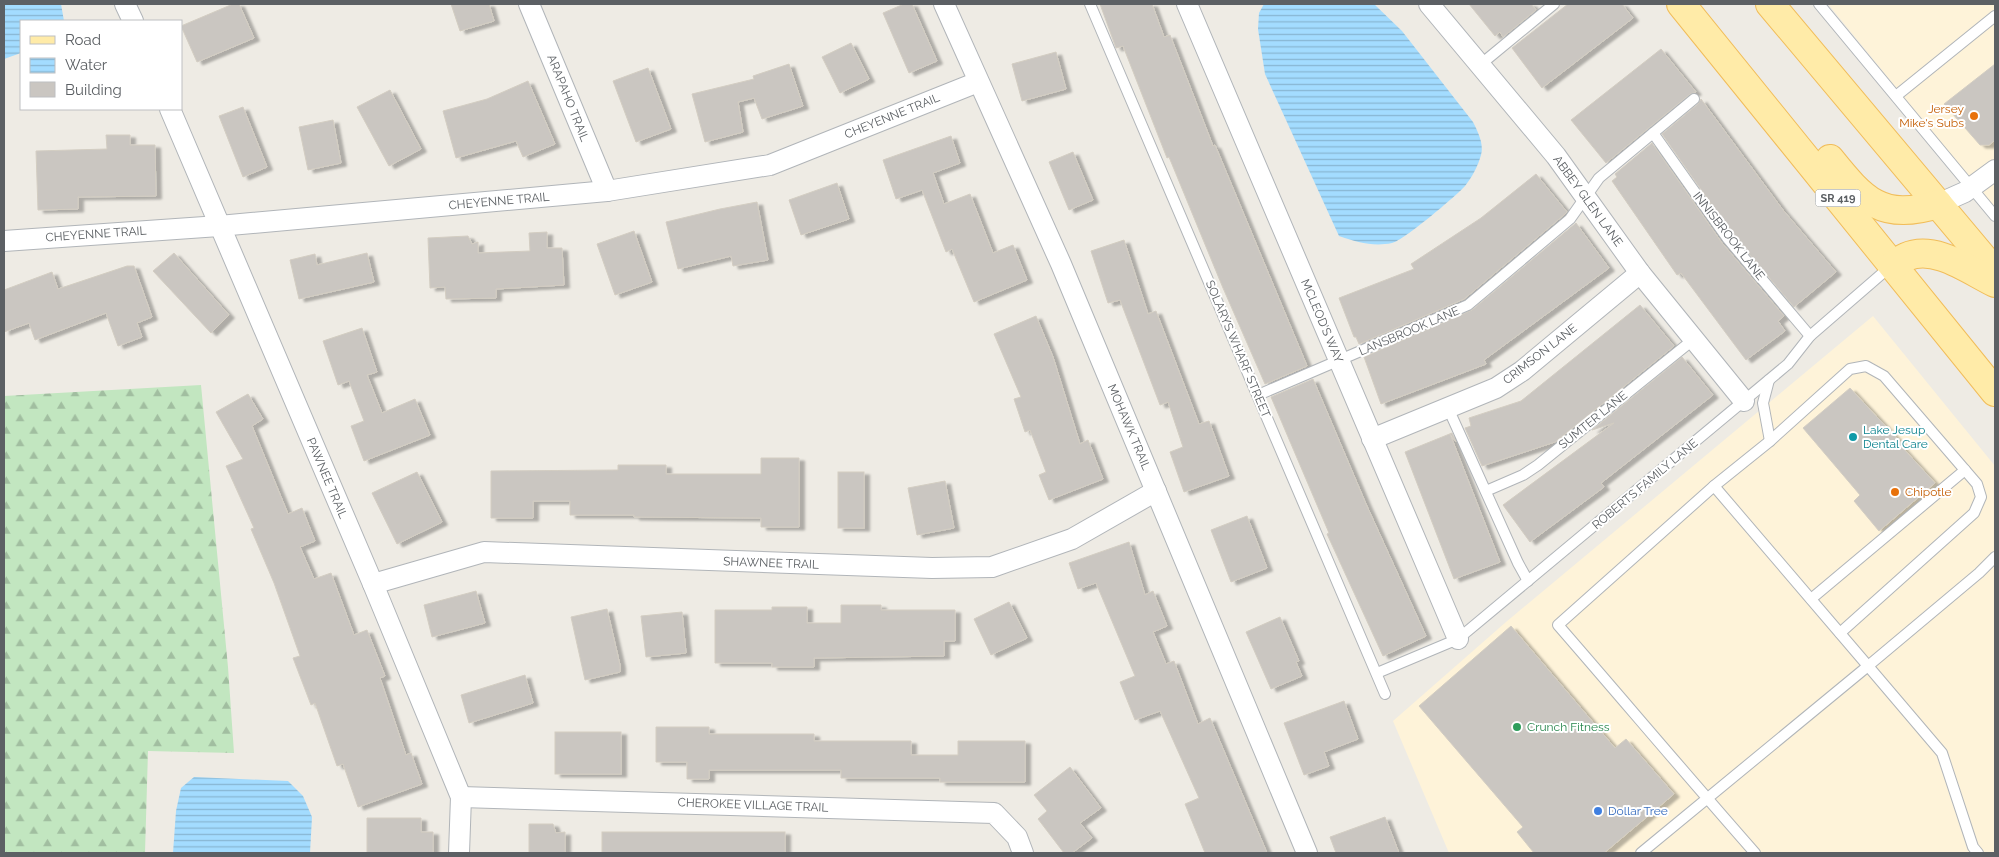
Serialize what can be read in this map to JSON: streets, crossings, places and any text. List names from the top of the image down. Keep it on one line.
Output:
{"streets":{"main road":["SR 419"],"street":["ARAPAHO TRAIL","CHEYENNE TRAIL","ABBEY GLEN LANE","MCLEOD'S WAY","CRIMSON LANE","MOHAWK TRAIL","PAWNEE TRAIL","SHAWNEE TRAIL","CHEROKEE VILLAGE TRAIL"],"lane":["INNISBROOK LANE","LANSBROOK LANE","SOLARYS WHARF STREET","SUMTER LANE","ROBERTS FAMILY LANE"]},"crossings":[["ARAPAHO TRAIL","CHEYENNE TRAIL"],["CHEYENNE TRAIL","MOHAWK TRAIL"],["CHEYENNE TRAIL","PAWNEE TRAIL"],["SR 419","ROBERTS FAMILY LANE"],["ABBEY GLEN LANE","LANSBROOK LANE"],["ABBEY GLEN LANE","CRIMSON LANE"],["ABBEY GLEN LANE","SUMTER LANE"],["ABBEY GLEN LANE","ROBERTS FAMILY LANE"],["INNISBROOK LANE","ROBERTS FAMILY LANE"],["MCLEOD'S WAY","LANSBROOK LANE"],["MCLEOD'S WAY","CRIMSON LANE"],["MCLEOD'S WAY","ROBERTS FAMILY LANE"],["LANSBROOK LANE","SOLARYS WHARF STREET"],["SOLARYS WHARF STREET","ROBERTS FAMILY LANE"],["MOHAWK TRAIL","SHAWNEE TRAIL"],["PAWNEE TRAIL","SHAWNEE TRAIL"],["PAWNEE TRAIL","CHEROKEE VILLAGE TRAIL"]],"places":["Jersey Mike's Subs","Lake Jesup Dental Care","Chipotle","Crunch Fitness","Dollar Tree"],"legend":["Road","Water","Building"]}
